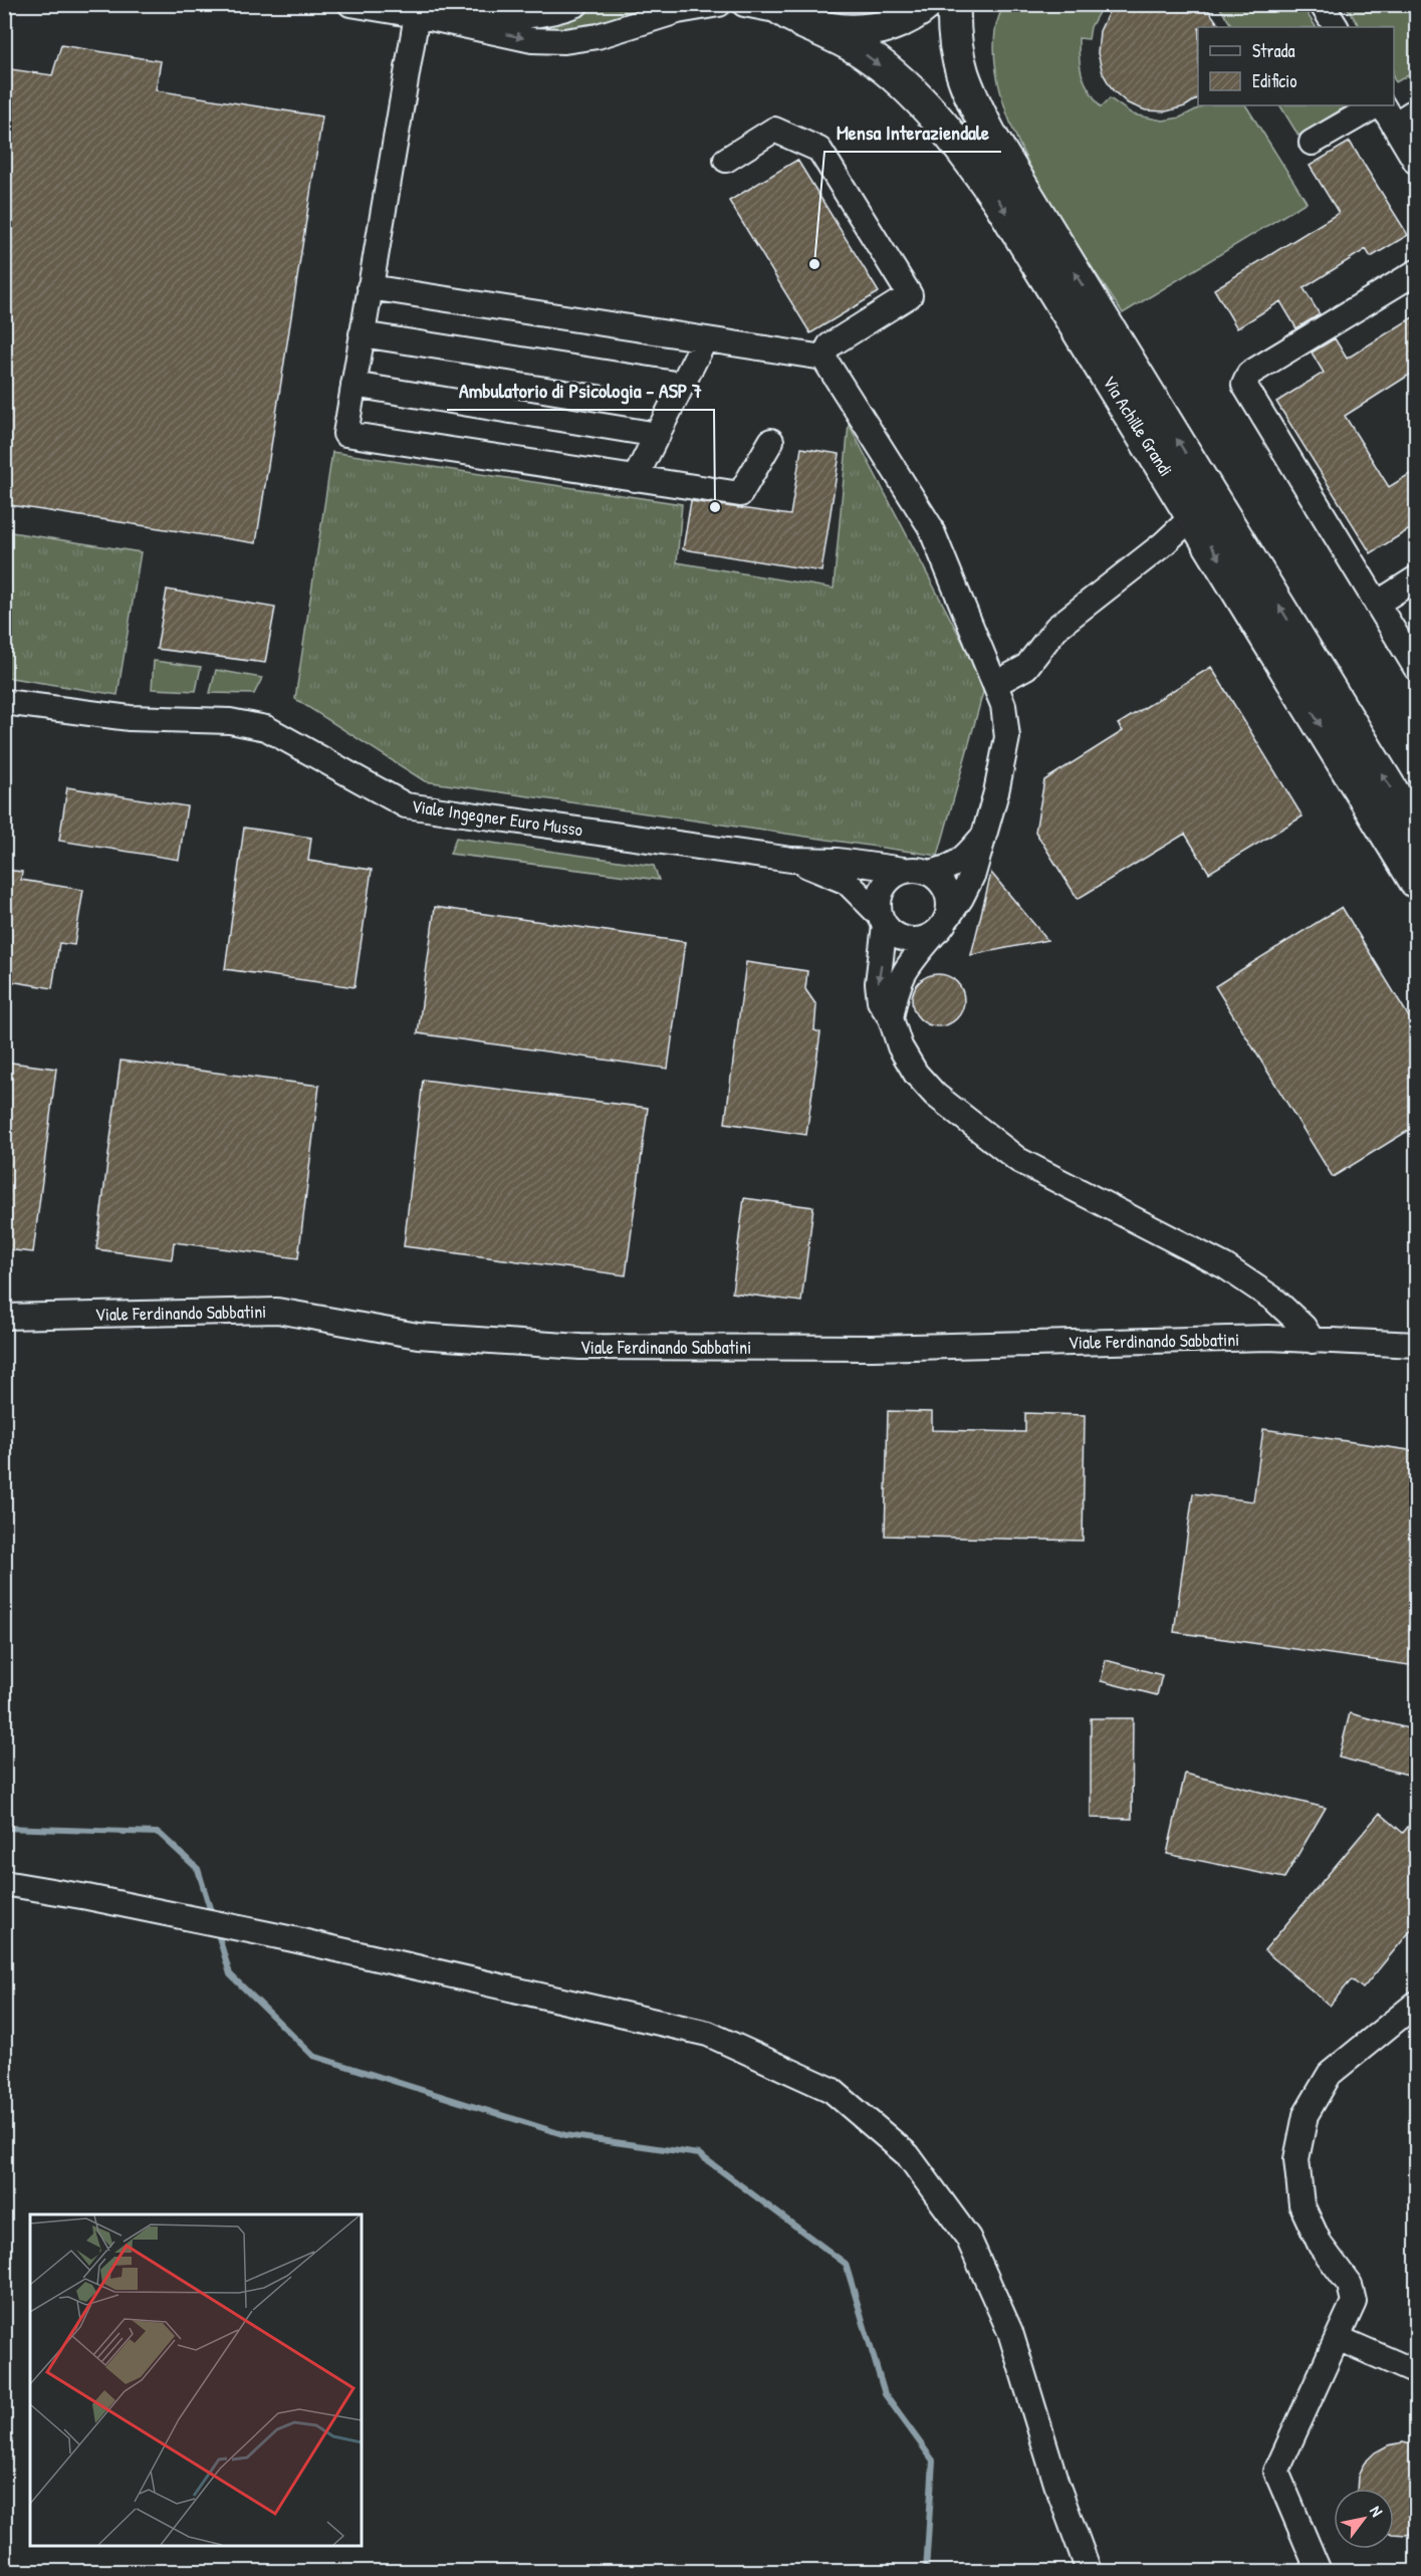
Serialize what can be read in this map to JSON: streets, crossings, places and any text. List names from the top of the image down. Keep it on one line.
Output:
{"streets":{"main road":["Via Achille Grandi"],"street":["Viale Ingegner Euro Musso","Viale Ferdinando Sabbatini"]},"places":["Mensa Interaziendale","Ambulatorio di Psicologia - ASP 7"],"legend":["Strada","Edificio"],"north":"top right"}
